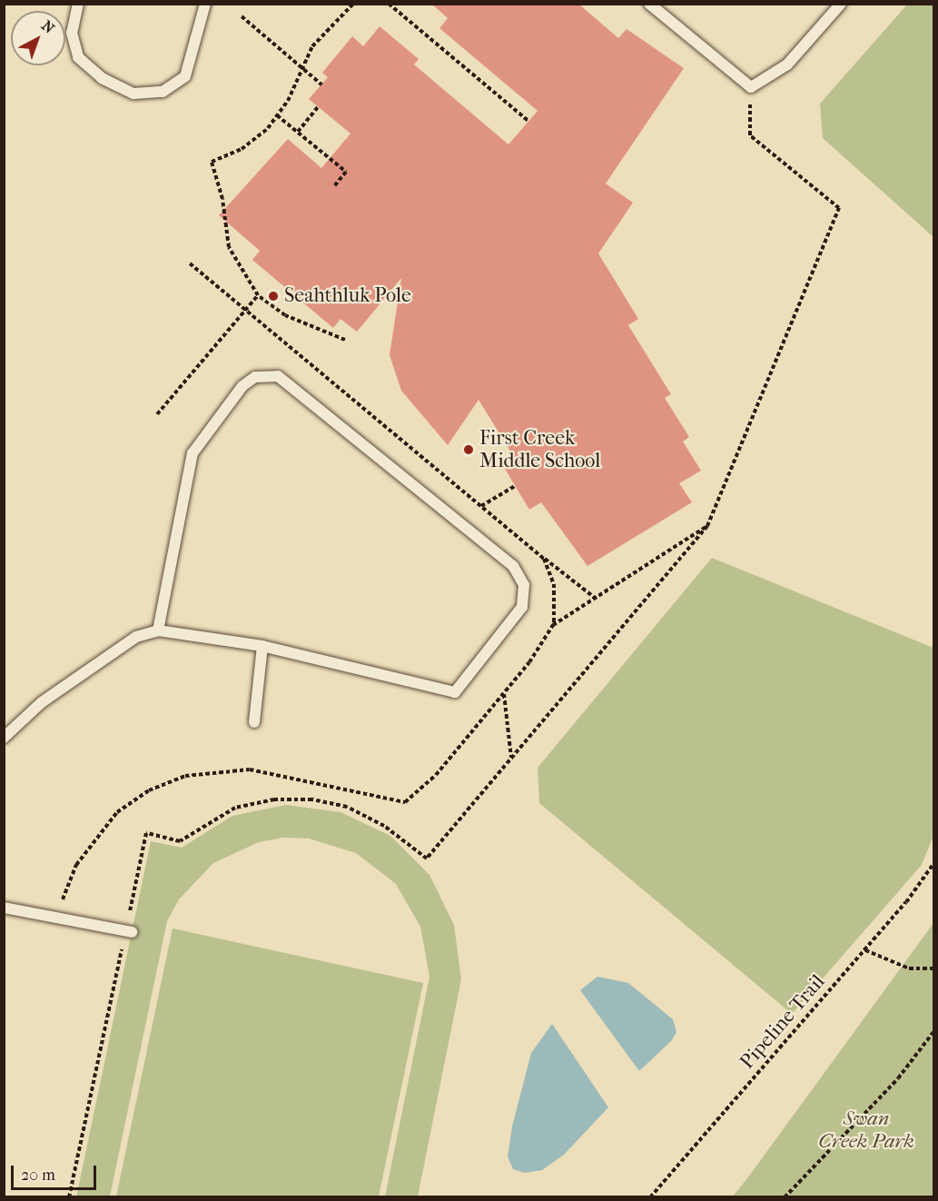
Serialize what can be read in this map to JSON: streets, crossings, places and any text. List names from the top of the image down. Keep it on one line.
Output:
{"streets":{"path":["Pipeline Trail"]},"parks":["Swan Creek Park"],"places":["Seahthluk Pole","First Creek Middle School"],"scale_bar":"20 m","north":"top right"}
